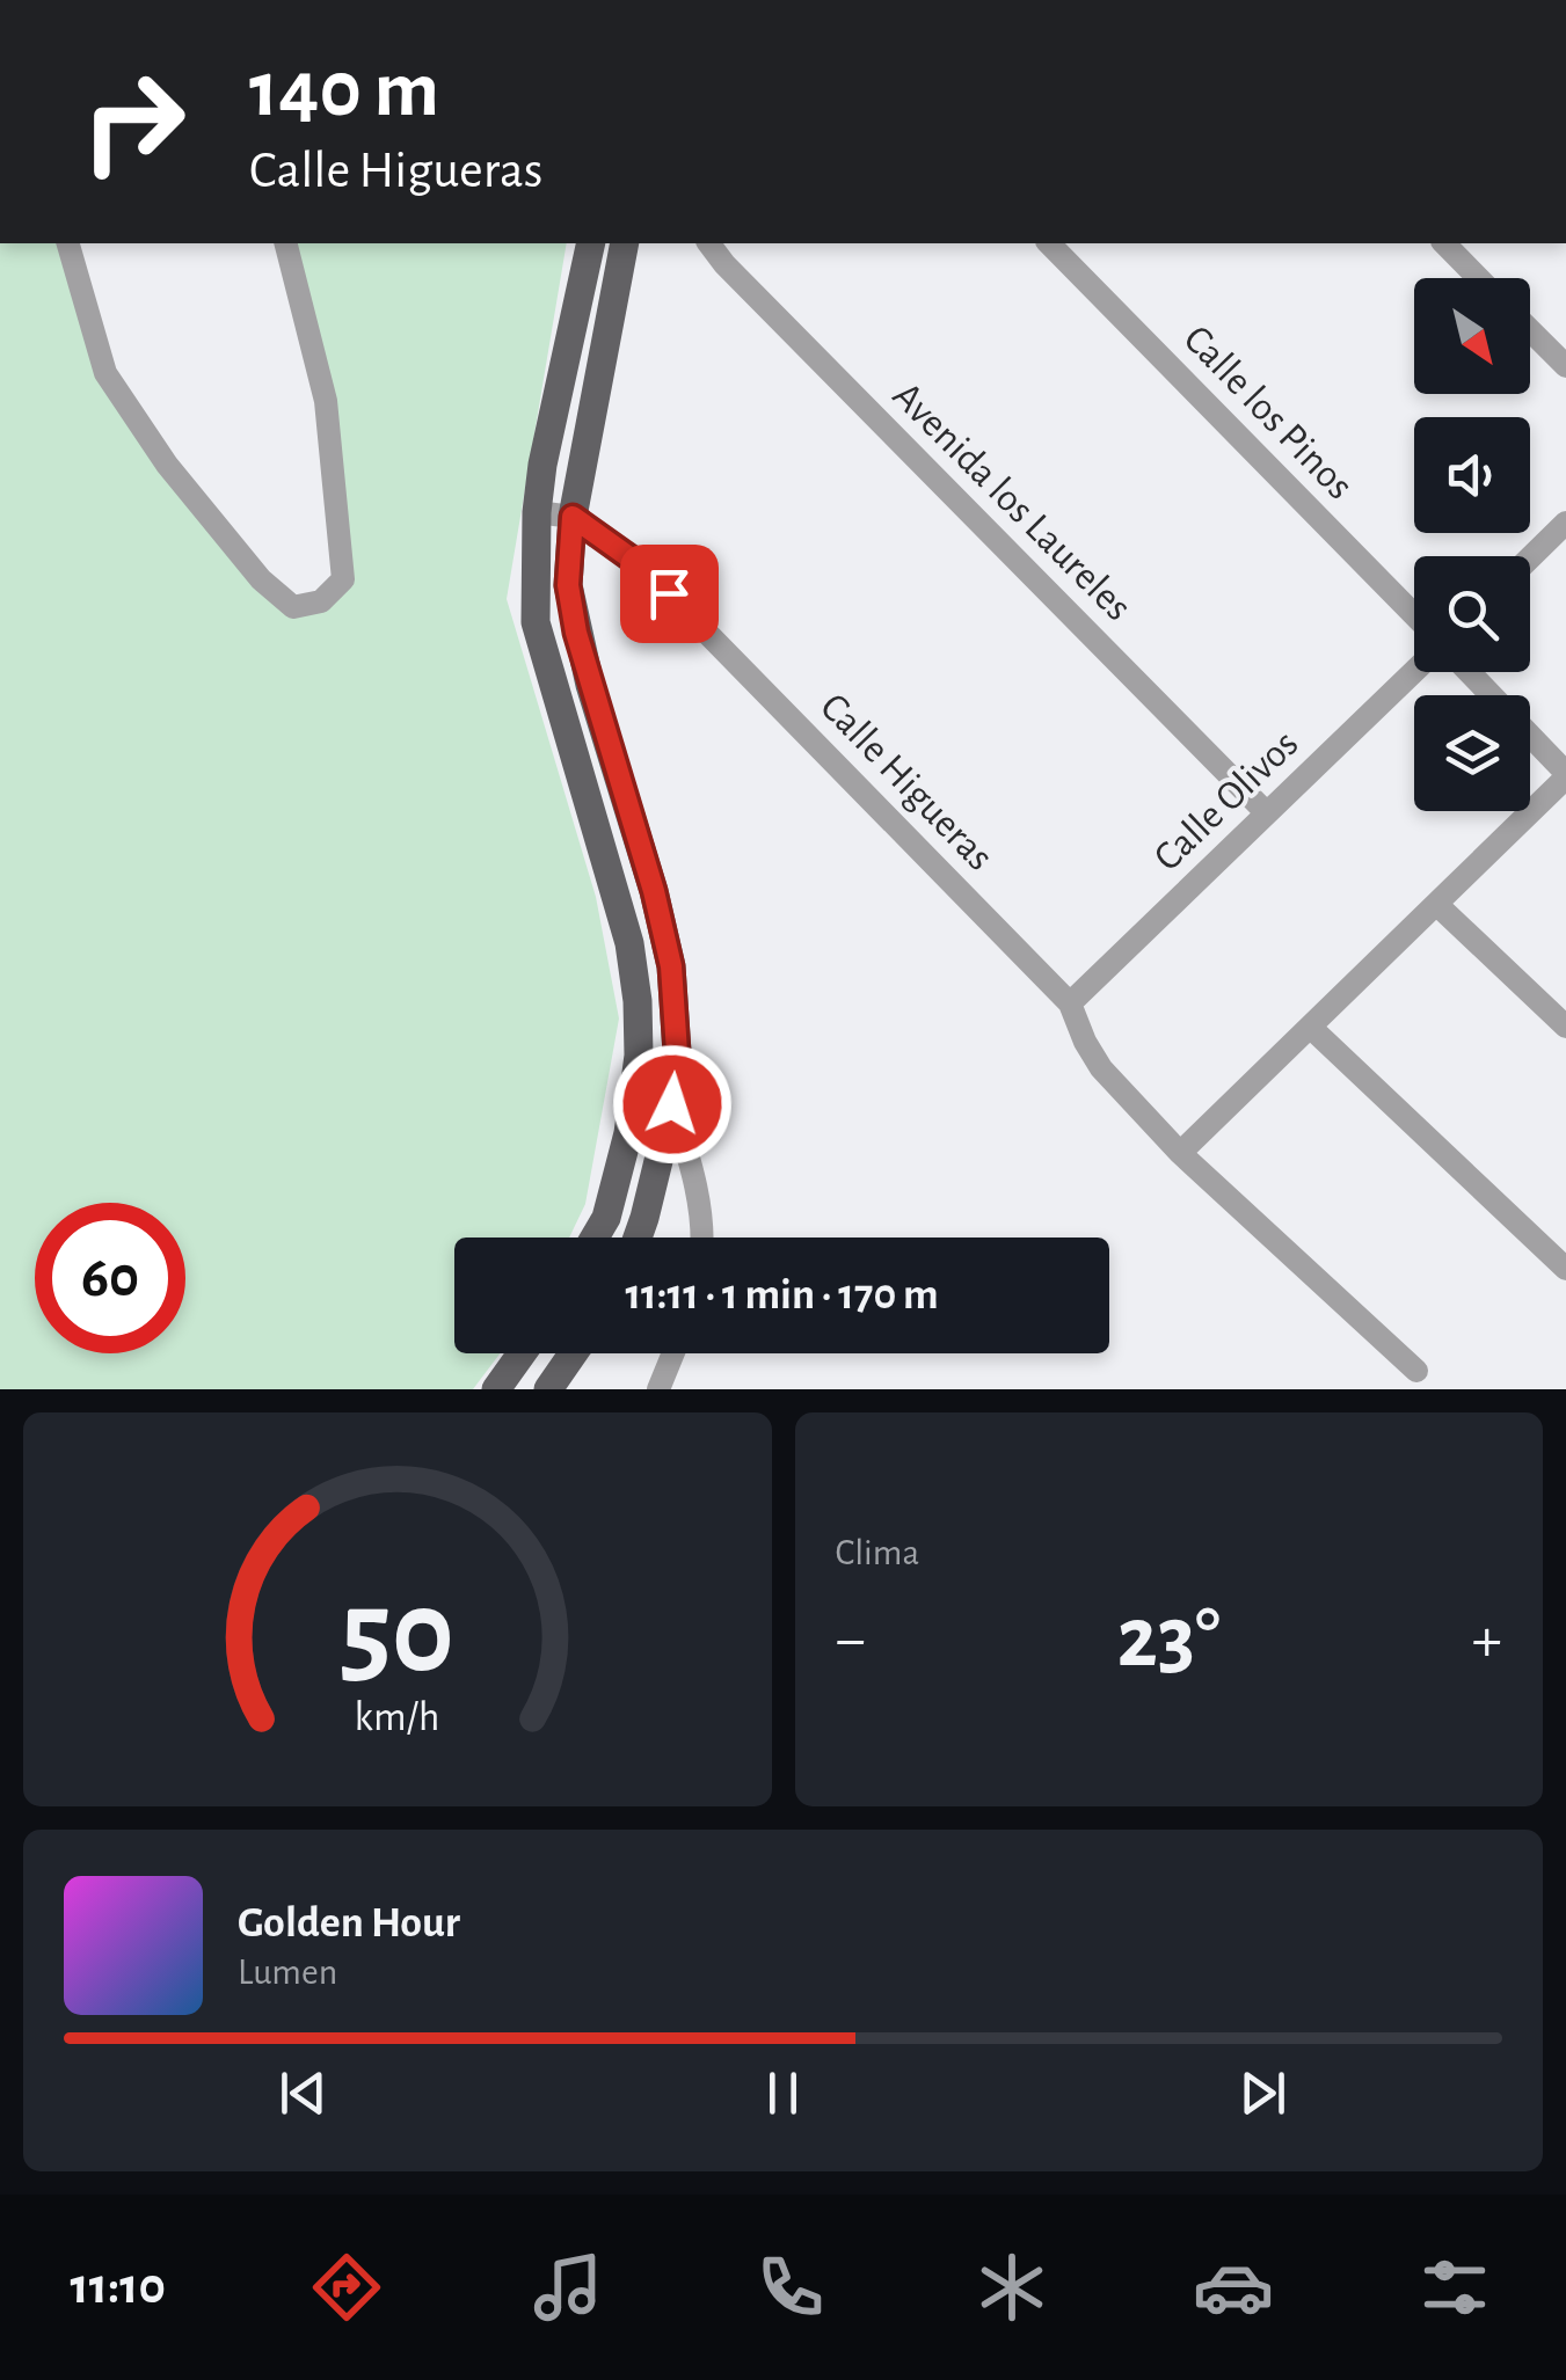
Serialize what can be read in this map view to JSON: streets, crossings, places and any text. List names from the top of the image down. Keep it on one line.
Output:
{"streets":{"street":["Calle los Pinos","Avenida los Laureles","Calle Higueras","Calle Olivos"]},"crossings":[["Avenida los Laureles","Calle Olivos"],["Calle Higueras","Calle Olivos"]],"north":"bottom right","page":{"turn":["140 m","Calle Higueras"],"limit":"60","trip":"11:11 · 1 min · 170 m","tile":"Clima","heat":["−","23°","+"],"song":["Golden Hour","Lumen"],"tabs":"11:10","gauge":["50","km/h"]}}
